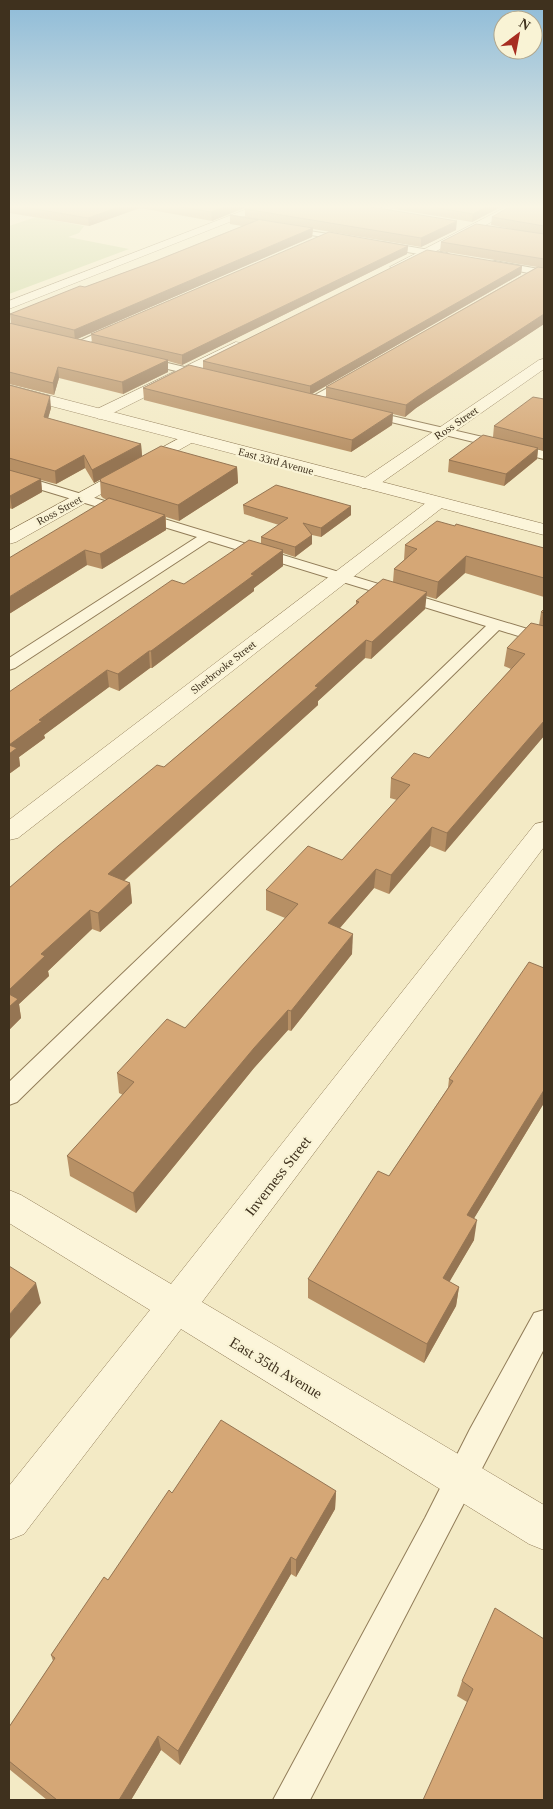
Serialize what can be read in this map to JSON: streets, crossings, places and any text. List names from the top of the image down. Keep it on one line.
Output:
{"streets":{"street":["Ross Street","East 33rd Avenue","Sherbrooke Street","Inverness Street","East 35th Avenue"]},"crossings":[["Ross Street","East 33rd Avenue"],["East 33rd Avenue","Sherbrooke Street"],["Inverness Street","East 35th Avenue"]],"north":"top right"}
